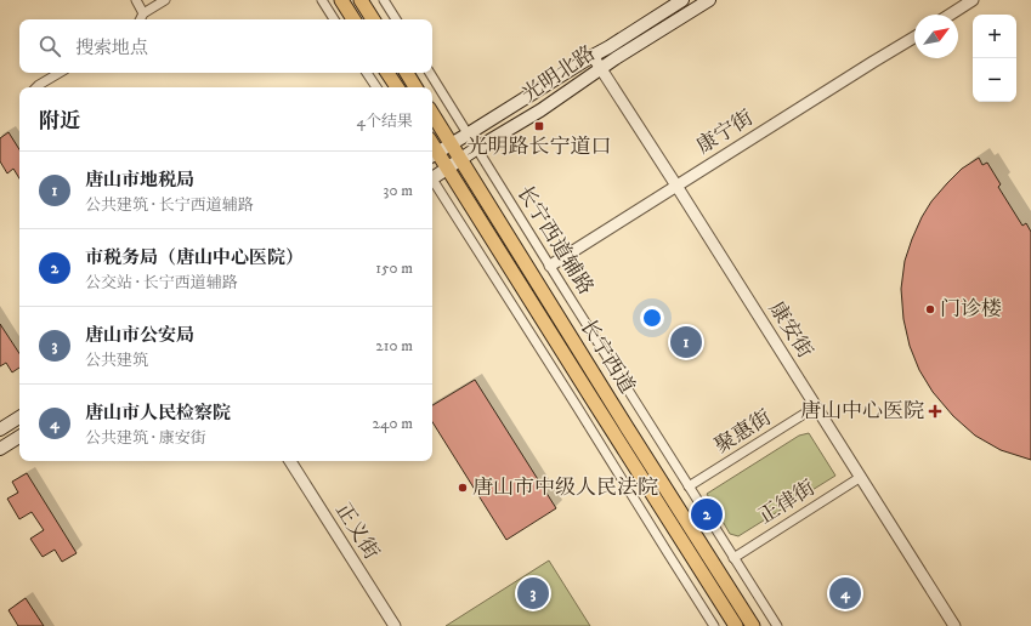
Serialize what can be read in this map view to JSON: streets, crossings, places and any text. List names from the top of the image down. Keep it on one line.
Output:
{"streets":{"main road":["光明北路","长宁西道"],"street":["康宁街","长宁西道辅路","康安街","聚惠街","正律街","正义街"]},"crossings":[["光明北路","长宁西道辅路"],["光明北路","康安街"],["光明北路","长宁西道"],["康宁街","长宁西道辅路"],["康宁街","康安街"],["长宁西道辅路","聚惠街"],["长宁西道辅路","正律街"],["康安街","聚惠街"],["康安街","正律街"]],"places":{"transit":["光明路长宁道口"],"other":["门诊楼","唐山市中级人民法院"],"health":["唐山中心医院"]},"north":"top right","page":{"map_buttons":["+","−"],"search":"搜索地点","heading":["附近","4个结果"],"list":[{"mark":"1","name":"唐山市地税局","note":"公共建筑 · 长宁西道辅路","value":"30 m"},{"mark":"2","name":"市税务局（唐山中心医院）","note":"公交站 · 长宁西道辅路","value":"150 m"},{"mark":"3","name":"唐山市公安局","note":"公共建筑","value":"210 m"},{"mark":"4","name":"唐山市人民检察院","note":"公共建筑 · 康安街","value":"240 m"}],"pins":["1","2","3","4"]}}
